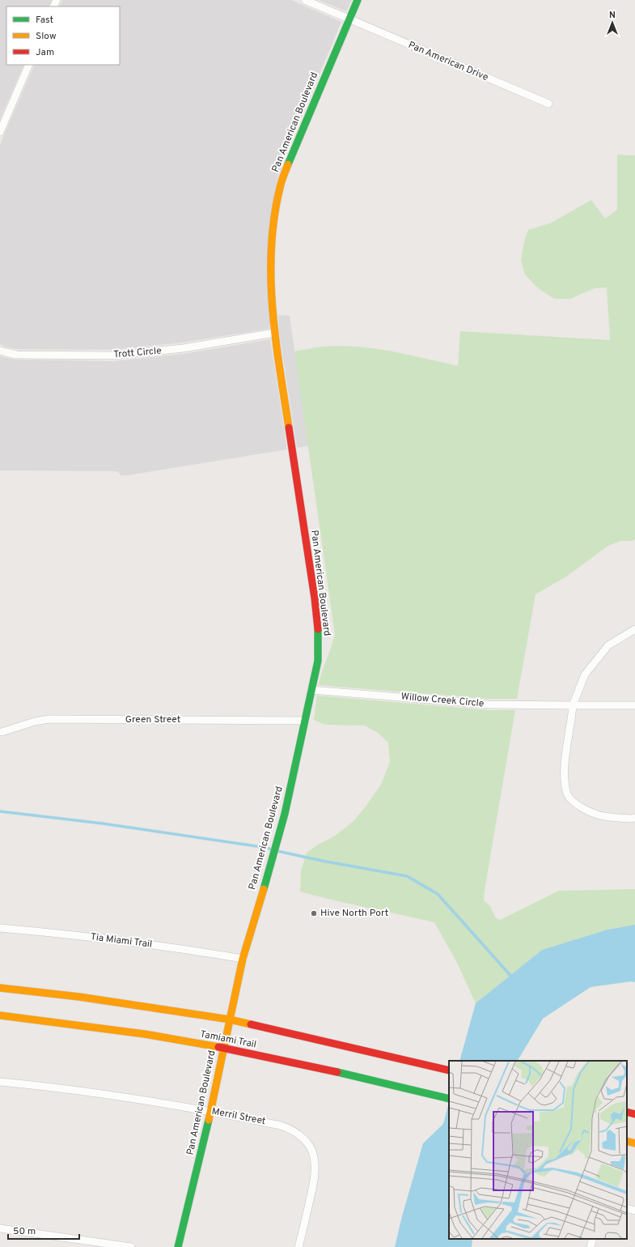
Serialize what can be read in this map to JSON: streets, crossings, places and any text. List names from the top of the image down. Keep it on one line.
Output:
{"streets":{"street":["Pan American Drive","Pan American Boulevard","Trott Circle","Willow Creek Circle","Green Street","Tia Miami Trail","Tamiami Trail","Merril Street"]},"crossings":[["Pan American Drive","Pan American Boulevard"],["Pan American Boulevard","Trott Circle"],["Pan American Boulevard","Willow Creek Circle"],["Pan American Boulevard","Green Street"],["Pan American Boulevard","Tia Miami Trail"],["Pan American Boulevard","Tamiami Trail"],["Pan American Boulevard","Merril Street"]],"places":["Hive North Port"],"legend":["Fast","Slow","Jam"],"scale_bar":"50 m","north":"top"}
